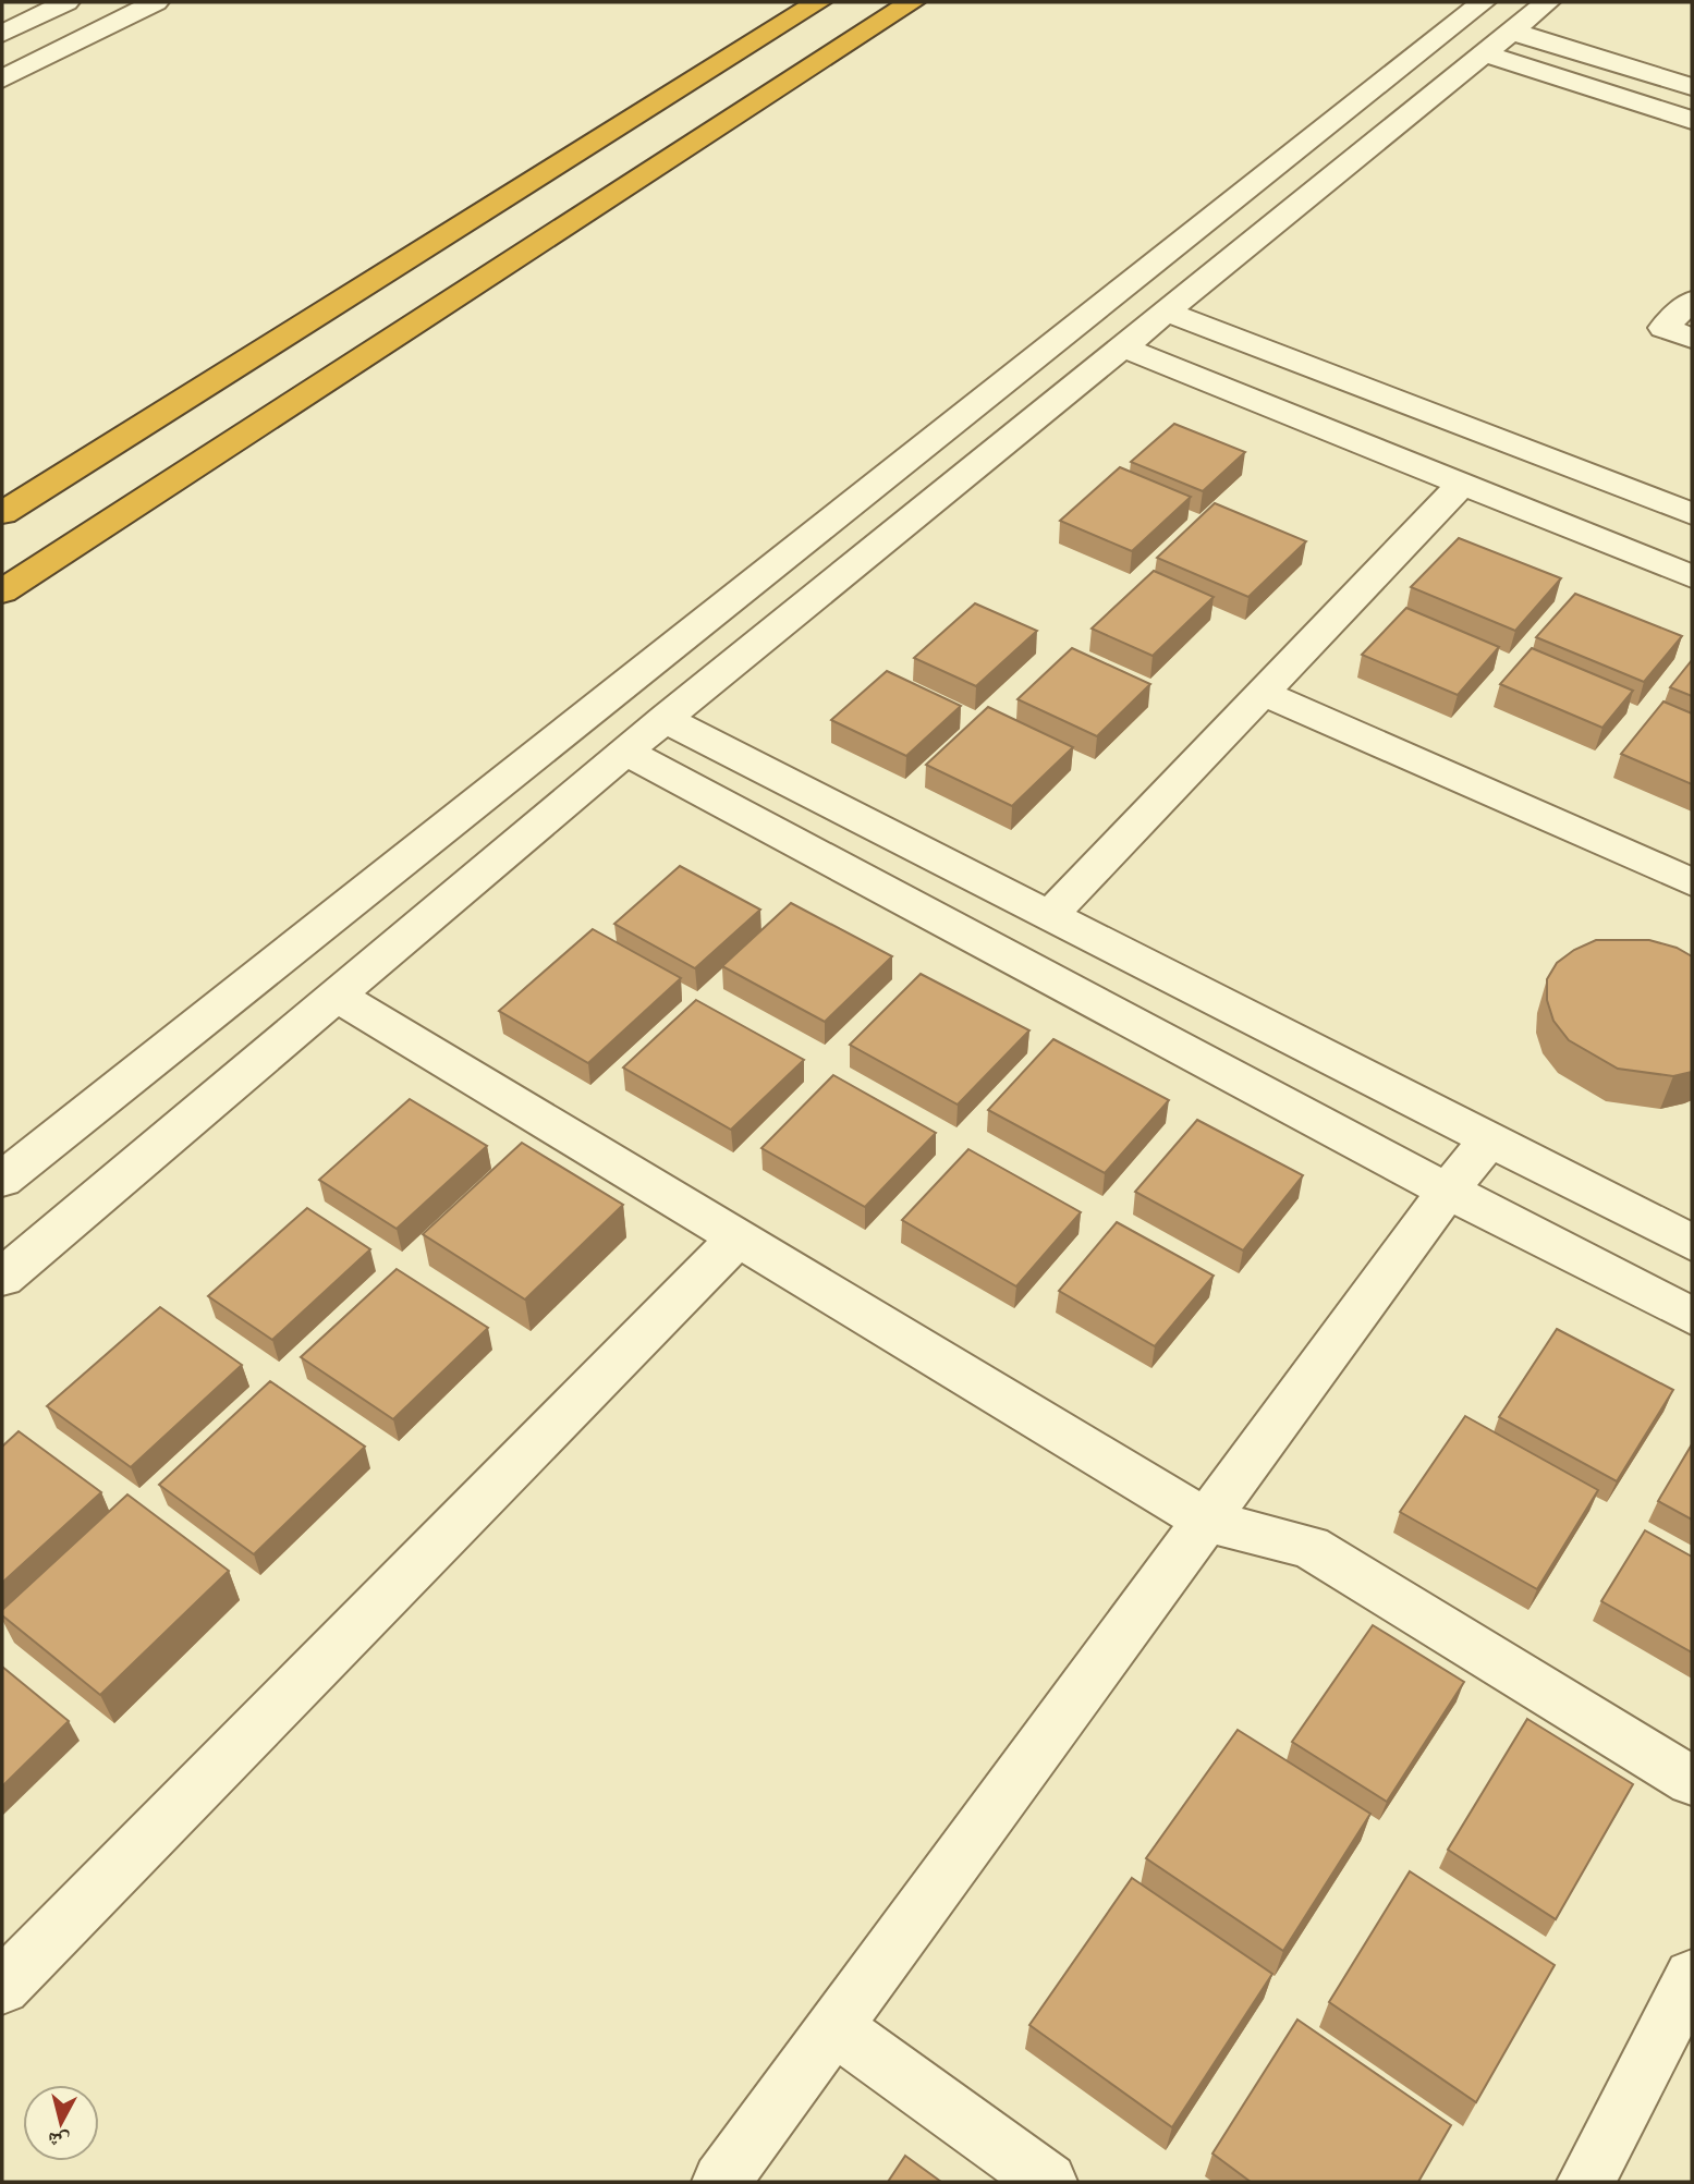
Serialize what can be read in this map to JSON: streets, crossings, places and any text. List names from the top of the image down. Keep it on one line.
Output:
{"north":"bottom"}
